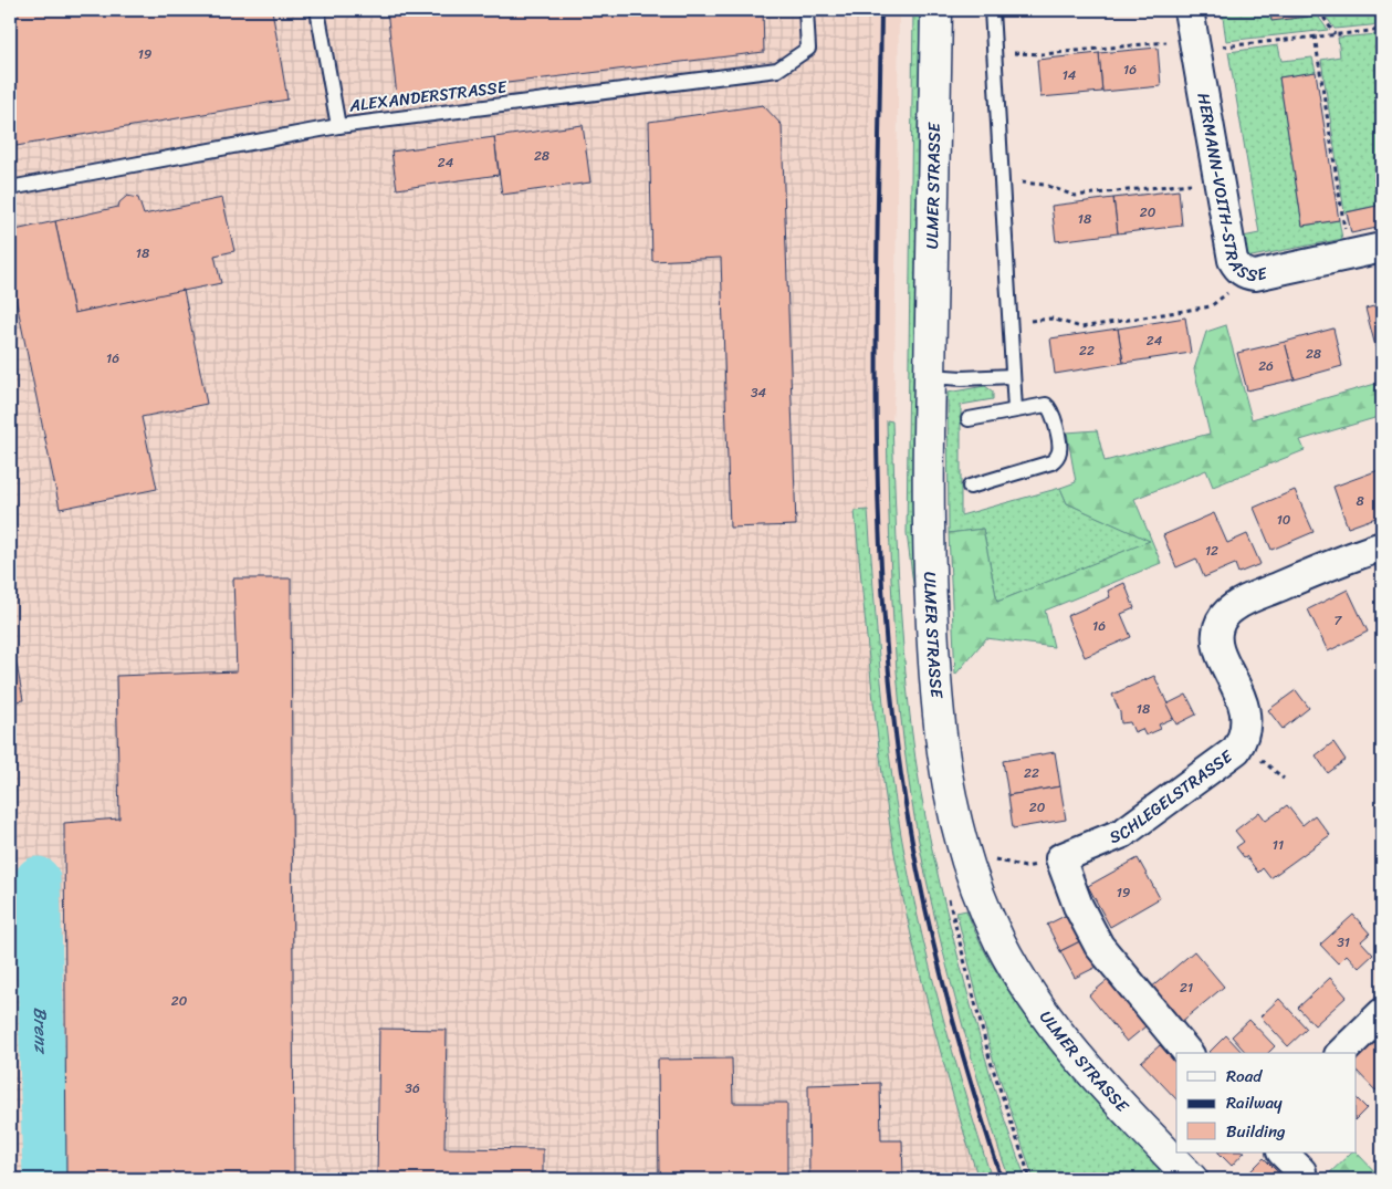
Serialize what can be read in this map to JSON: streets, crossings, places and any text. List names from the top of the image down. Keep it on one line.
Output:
{"streets":{"main road":["ULMER STRASSE"],"street":["HERMANN-VOITH-STRASSE","SCHLEGELSTRASSE"],"lane":["ALEXANDERSTRASSE"]},"water":["Brenz"],"house_numbers":["19","16","14","28","24","20","18","18","24","22","28","16","26","34","8","10","12","7","16","18","22","20","11","19","31","21","20","36"],"legend":["Road","Railway","Building"]}
